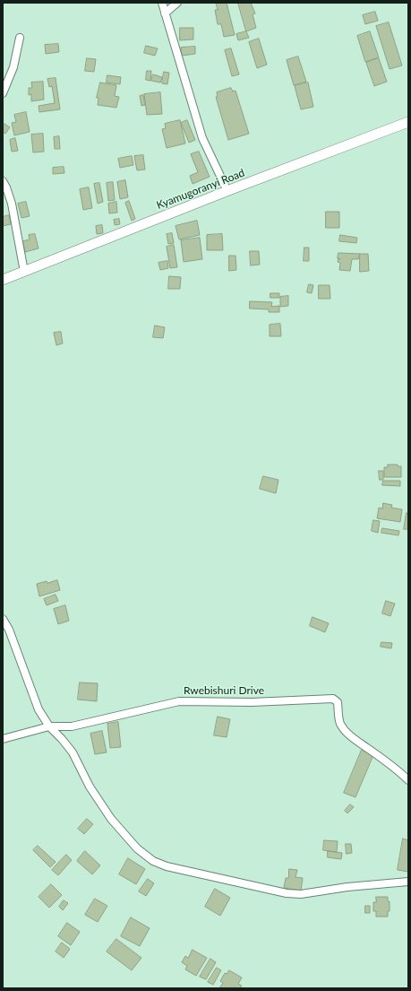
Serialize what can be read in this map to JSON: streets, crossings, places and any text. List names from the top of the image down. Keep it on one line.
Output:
{"streets":{"street":["Kyamugoranyi Road","Rwebishuri Drive"]}}
